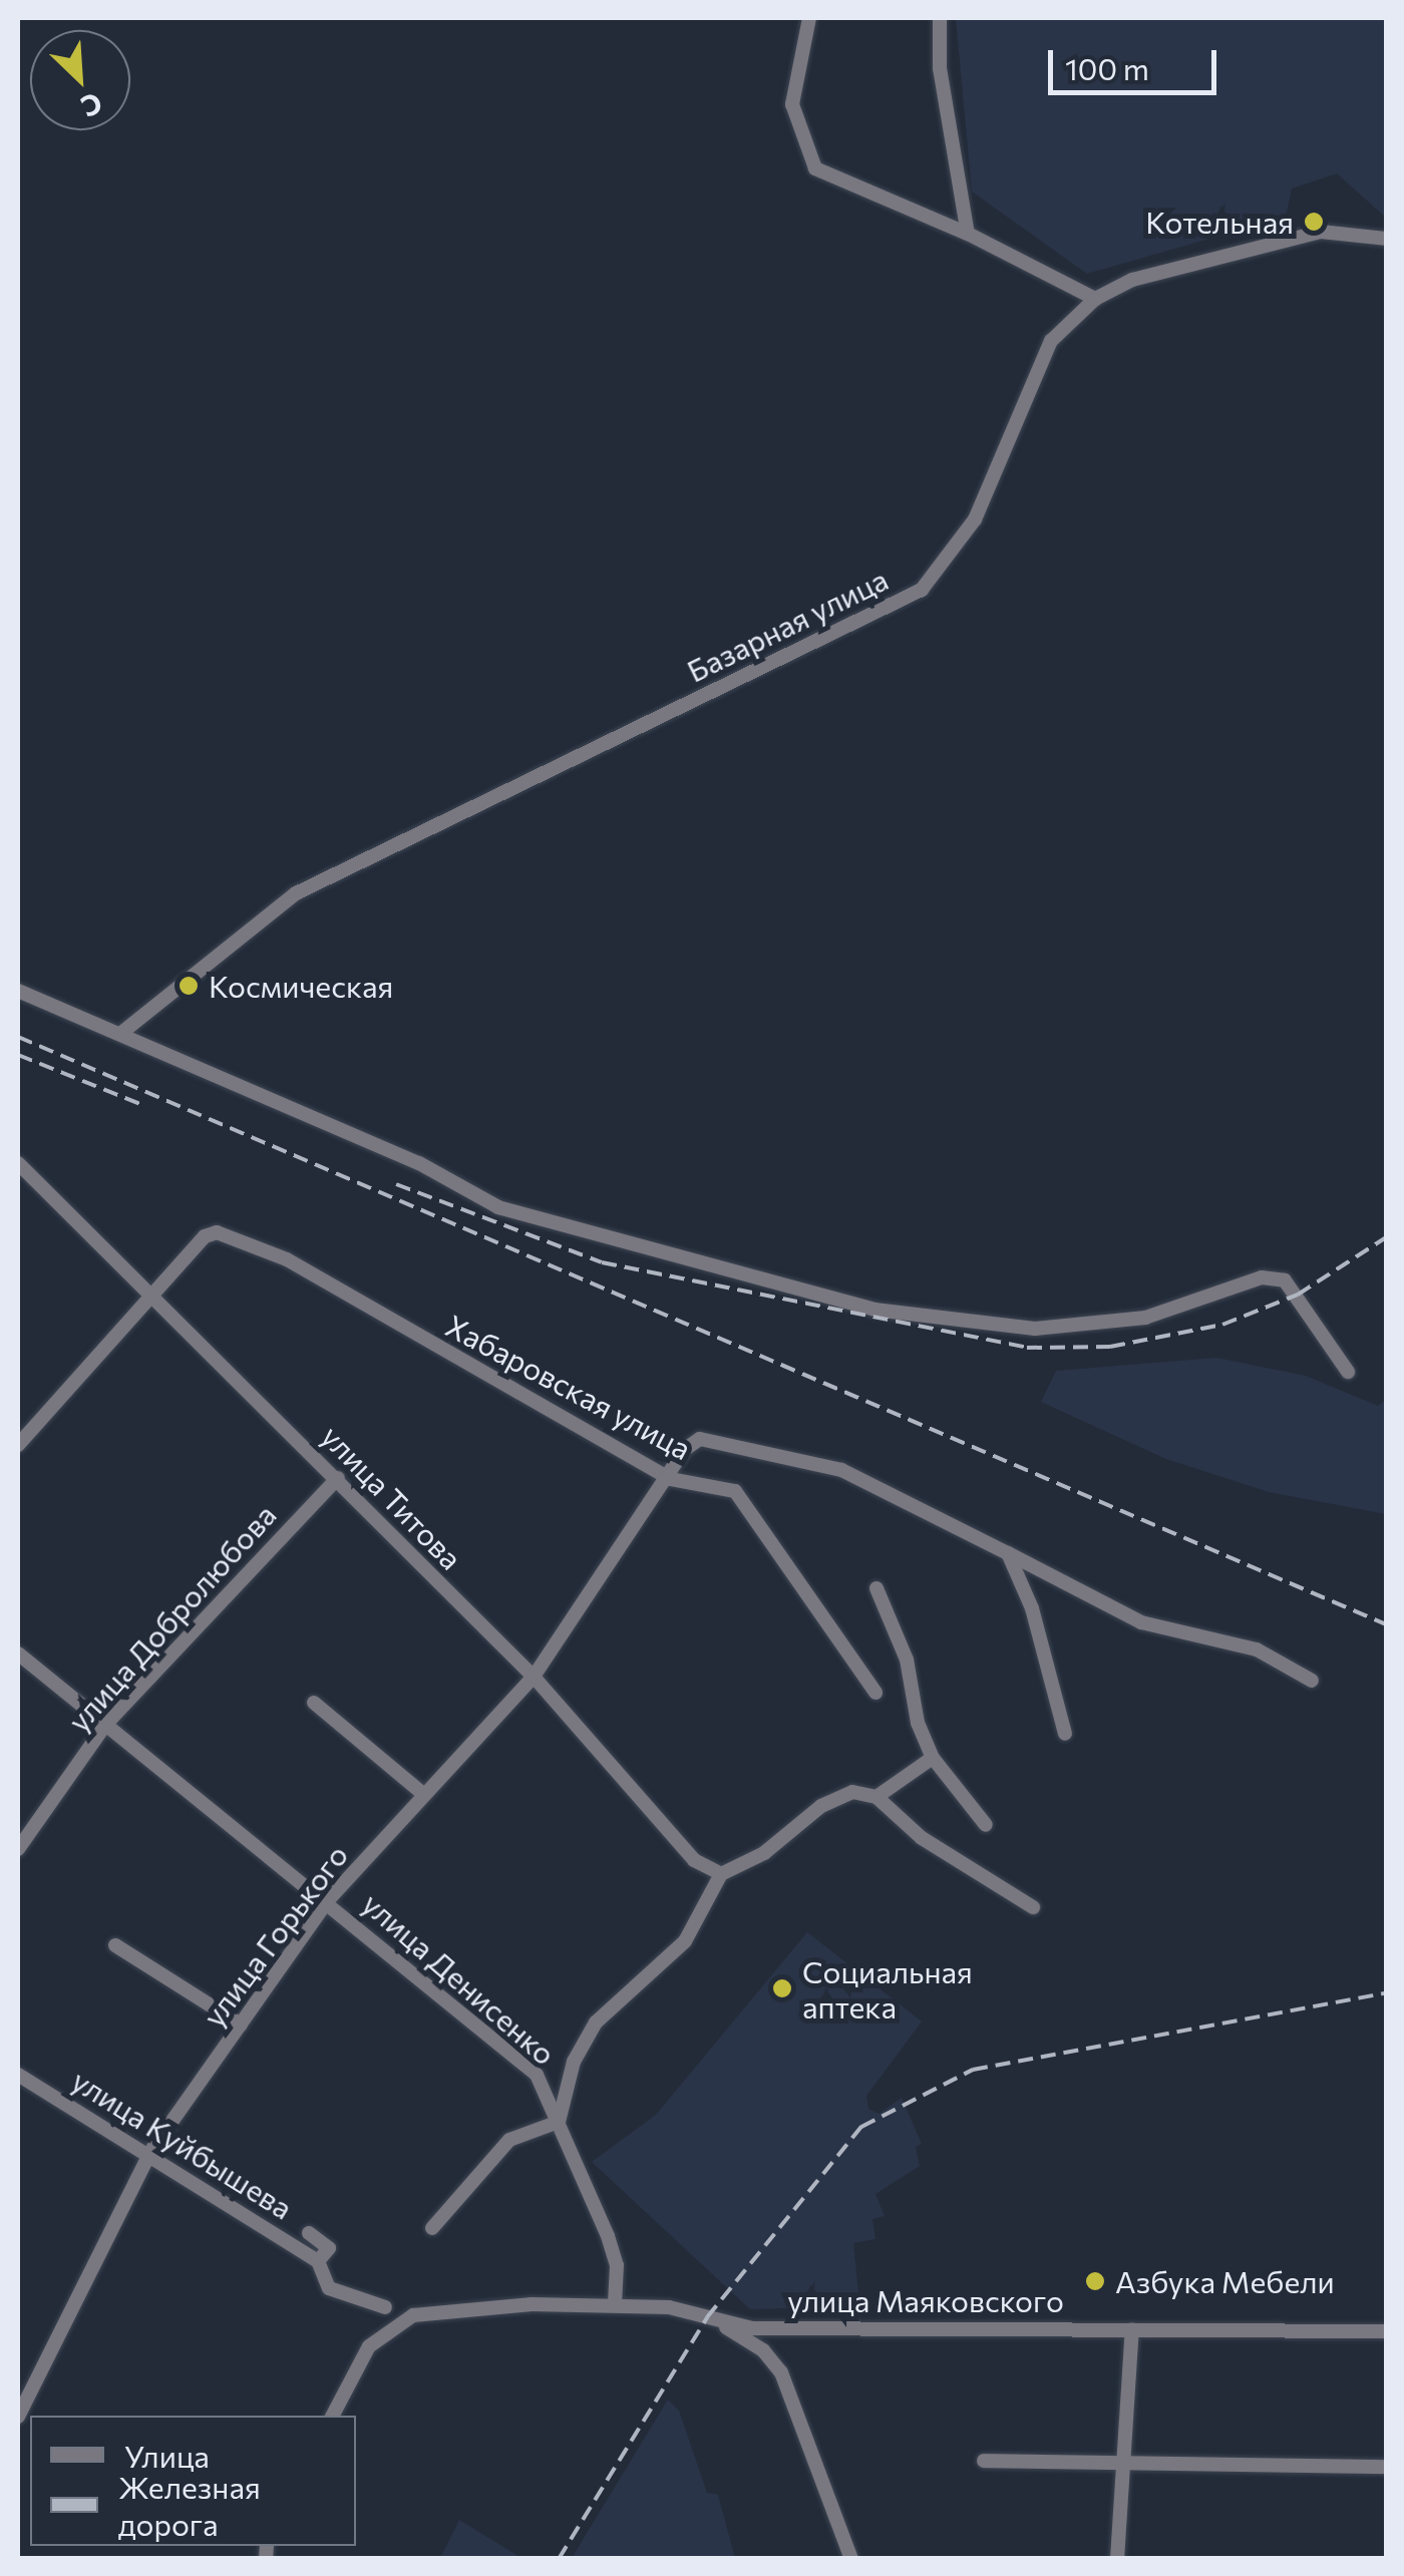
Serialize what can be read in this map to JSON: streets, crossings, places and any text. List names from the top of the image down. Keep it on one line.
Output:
{"streets":{"street":["Базарная улица","Хабаровская улица","улица Титова","улица Добролюбова","улица Горького","улица Денисенко","улица Куйбышева","улица Маяковского"]},"crossings":[["Хабаровская улица","улица Титова"],["Хабаровская улица","улица Горького"],["улица Титова","улица Добролюбова"],["улица Титова","улица Горького"],["улица Добролюбова","улица Денисенко"],["улица Горького","улица Денисенко"],["улица Горького","улица Куйбышева"],["улица Денисенко","улица Маяковского"]],"places":["Котельная","Космическая","Социальная аптека","Азбука Мебели"],"legend":["Улица","Железная дорога"],"scale_bar":"100 m","north":"bottom right"}
